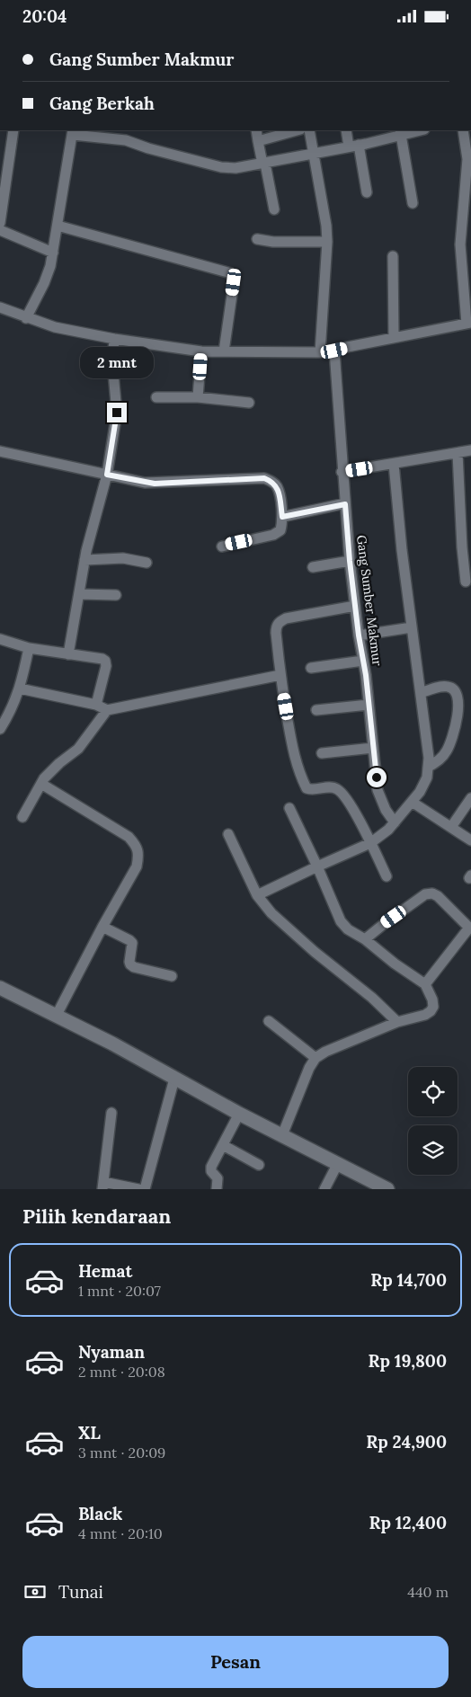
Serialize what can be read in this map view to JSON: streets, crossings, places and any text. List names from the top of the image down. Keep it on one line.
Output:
{"streets":{"street":["Gang Sumber Makmur"]},"page":{"status":"20:04","banner":["Gang Sumber Makmur","Gang Berkah"],"bubble":"2 mnt","heading":"Pilih kendaraan","list":[{"name":"Hemat","note":"1 mnt · 20:07","value":"Rp 14,700"},{"name":"Nyaman","note":"2 mnt · 20:08","value":"Rp 19,800"},{"name":"XL","note":"3 mnt · 20:09","value":"Rp 24,900"},{"name":"Black","note":"4 mnt · 20:10","value":"Rp 12,400"}],"pay":["Tunai","440 m"],"buttons":"Pesan"}}
